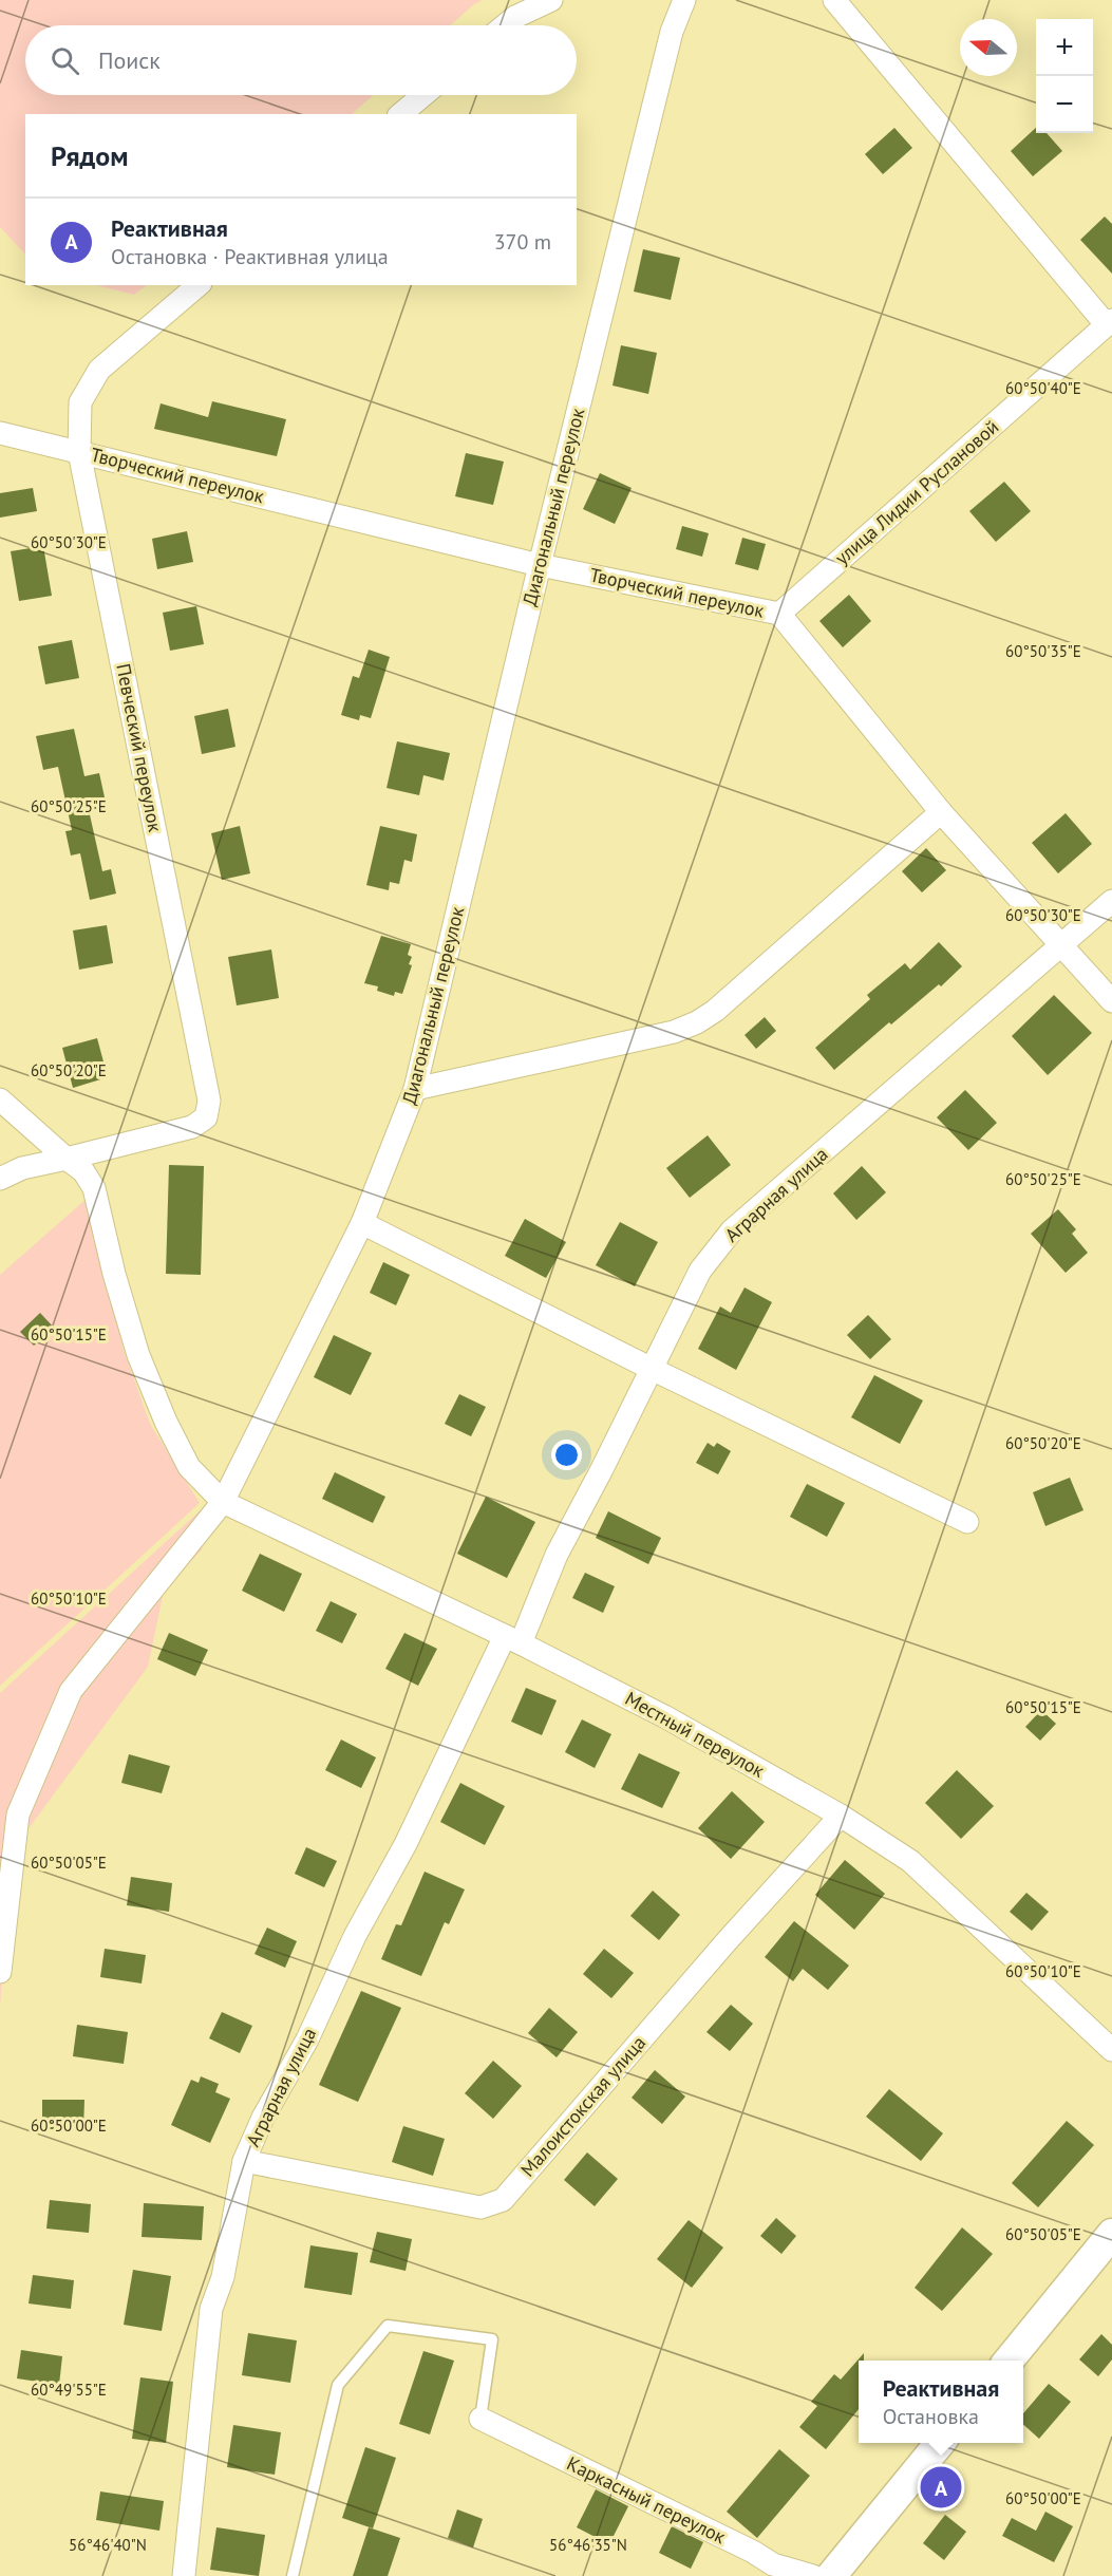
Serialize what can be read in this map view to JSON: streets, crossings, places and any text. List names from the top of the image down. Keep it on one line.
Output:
{"streets":{"street":["Творческий переулок","улица Лидии Руслановой","Диагональный переулок","Певческий переулок","Аграрная улица","Местный переулок","Малоистокская улица","Каркасный переулок"]},"crossings":[["Творческий переулок","улица Лидии Руслановой"],["Творческий переулок","Диагональный переулок"],["Творческий переулок","Певческий переулок"],["Творческий переулок","Аграрная улица"],["Диагональный переулок","Местный переулок"],["Аграрная улица","Местный переулок"],["Аграрная улица","Малоистокская улица"],["Местный переулок","Малоистокская улица"]],"north":"left","page":{"map_buttons":["+","−"],"search":"Поиск","heading":"Рядом","list":[{"mark":"A","name":"Реактивная","note":"Остановка · Реактивная улица","value":"370 m"}],"popup":["Реактивная","Остановка"],"pins":"A"},"coordinates":["60°50'40\"E","60°50'30\"E","60°50'35\"E","60°50'25\"E","60°50'20\"E","60°50'15\"E","60°50'10\"E","60°50'05\"E","60°50'00\"E","60°49'55\"E","56°46'40\"N","56°46'35\"N"]}
